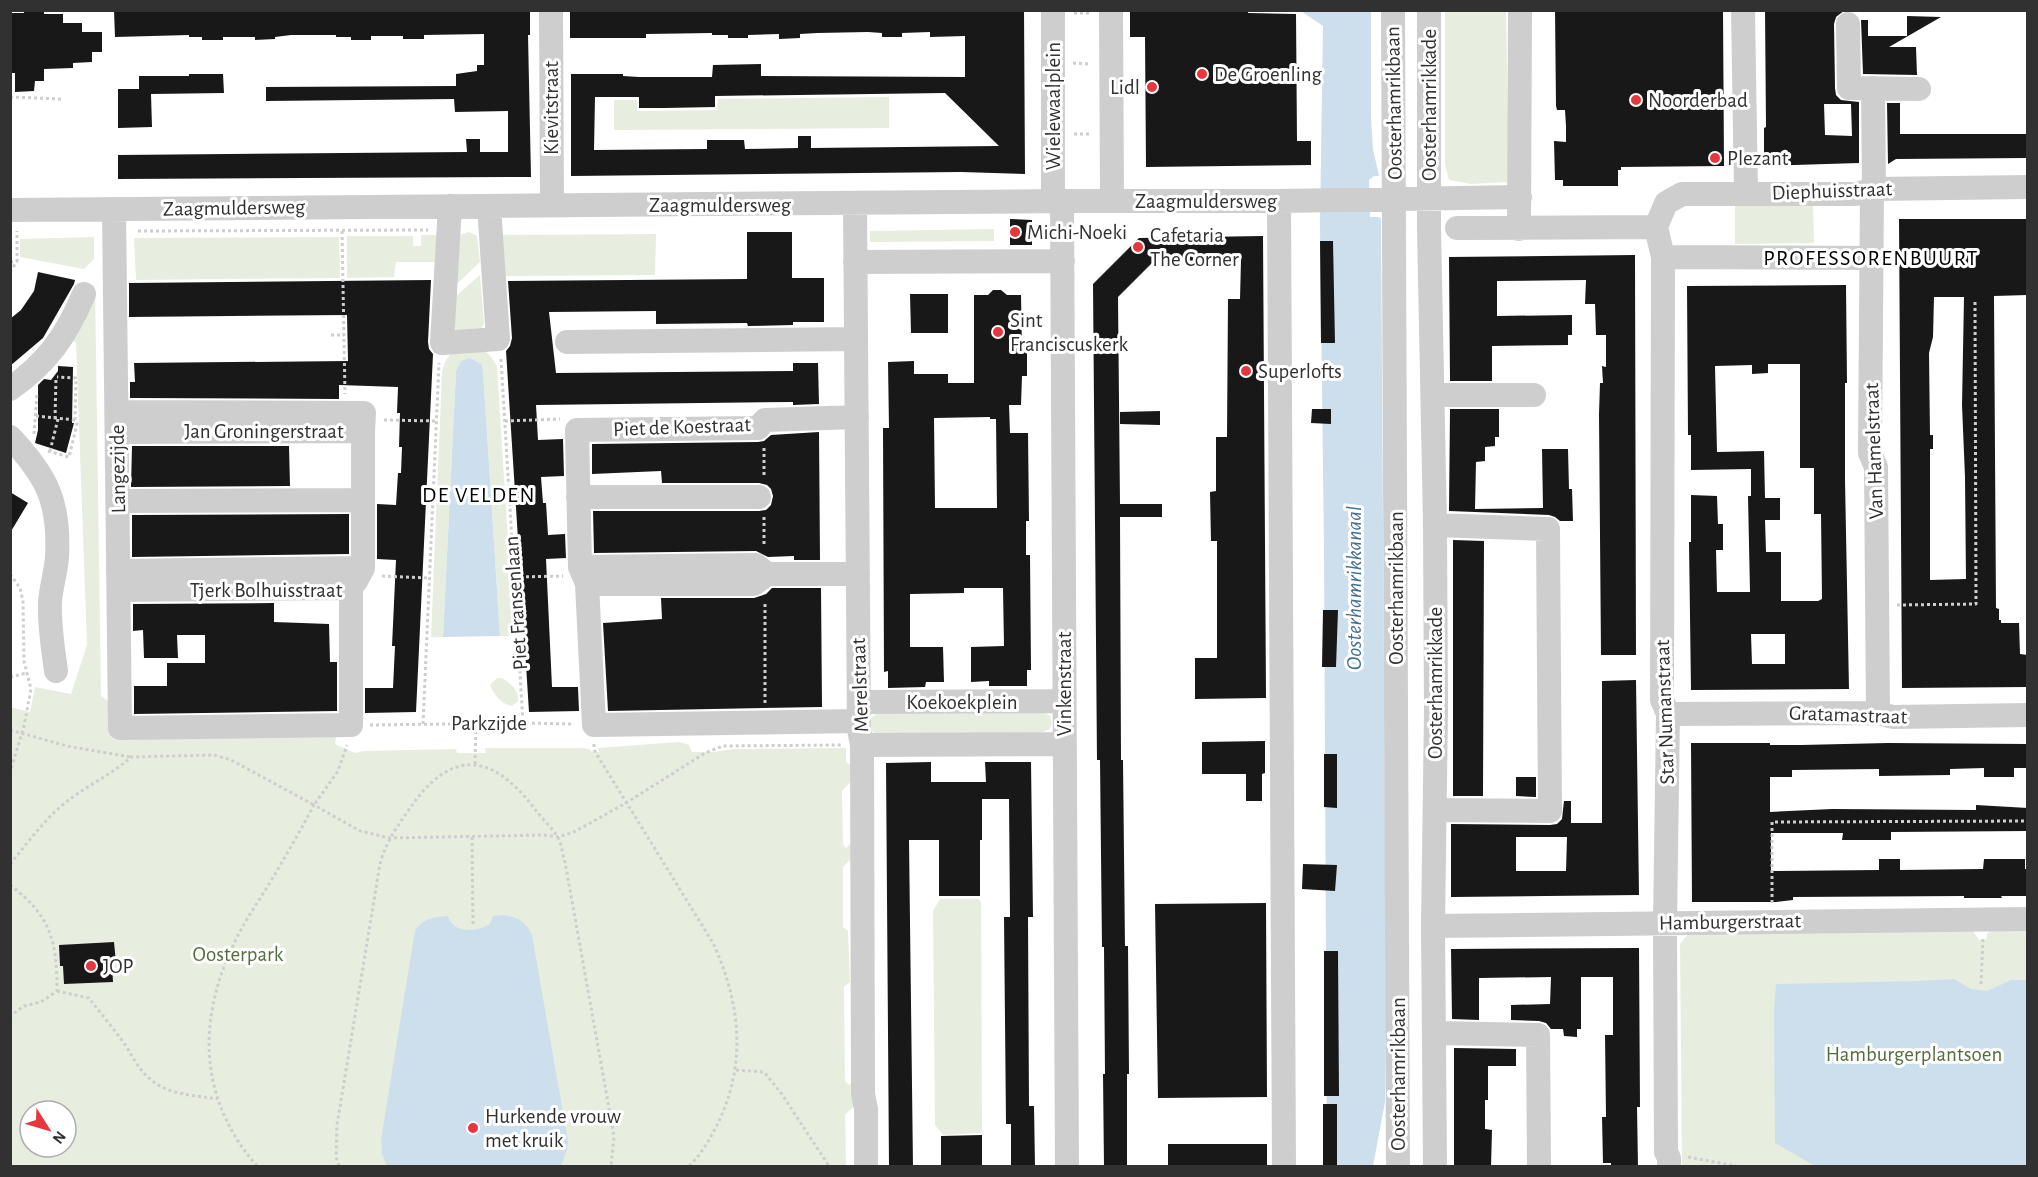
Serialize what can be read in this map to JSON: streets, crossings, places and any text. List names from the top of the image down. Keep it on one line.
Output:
{"streets":{"street":["Oosterhamrikbaan","Oosterhamrikkade","Wielewaalplein","Kievitstraat","Diephuisstraat","Zaagmuldersweg","Piet de Koestraat","Jan Groningerstraat","Van Hamelstraat","Langezijde","Tjerk Bolhuisstraat","Vinkenstraat","Merelstraat","Koekoekplein","Star Numanstraat","Gratamastraat","Hamburgerstraat"],"path":["Piet Fransenlaan","Parkzijde"]},"crossings":[["Oosterhamrikbaan","Zaagmuldersweg"],["Oosterhamrikkade","Zaagmuldersweg"],["Oosterhamrikkade","Hamburgerstraat"],["Wielewaalplein","Zaagmuldersweg"],["Wielewaalplein","Vinkenstraat"],["Kievitstraat","Zaagmuldersweg"],["Diephuisstraat","Van Hamelstraat"],["Zaagmuldersweg","Langezijde"],["Zaagmuldersweg","Vinkenstraat"],["Zaagmuldersweg","Merelstraat"],["Piet de Koestraat","Merelstraat"],["Jan Groningerstraat","Langezijde"],["Van Hamelstraat","Gratamastraat"],["Langezijde","Tjerk Bolhuisstraat"],["Langezijde","Parkzijde"],["Tjerk Bolhuisstraat","Parkzijde"],["Piet Fransenlaan","Parkzijde"],["Vinkenstraat","Koekoekplein"],["Merelstraat","Koekoekplein"],["Star Numanstraat","Gratamastraat"],["Star Numanstraat","Hamburgerstraat"]],"districts":["PROFESSORENBUURT","DE VELDEN"],"water":["Oosterhamrikkanaal"],"parks":["Oosterpark","Hamburgerplantsoen"],"places":["De Groenling","Lidl","Noorderbad","Plezant","Michi-Noeki","Cafetaria The Corner","Sint Franciscuskerk","Superlofts","JOP","Hurkende vrouw met kruik"],"north":"bottom right"}
